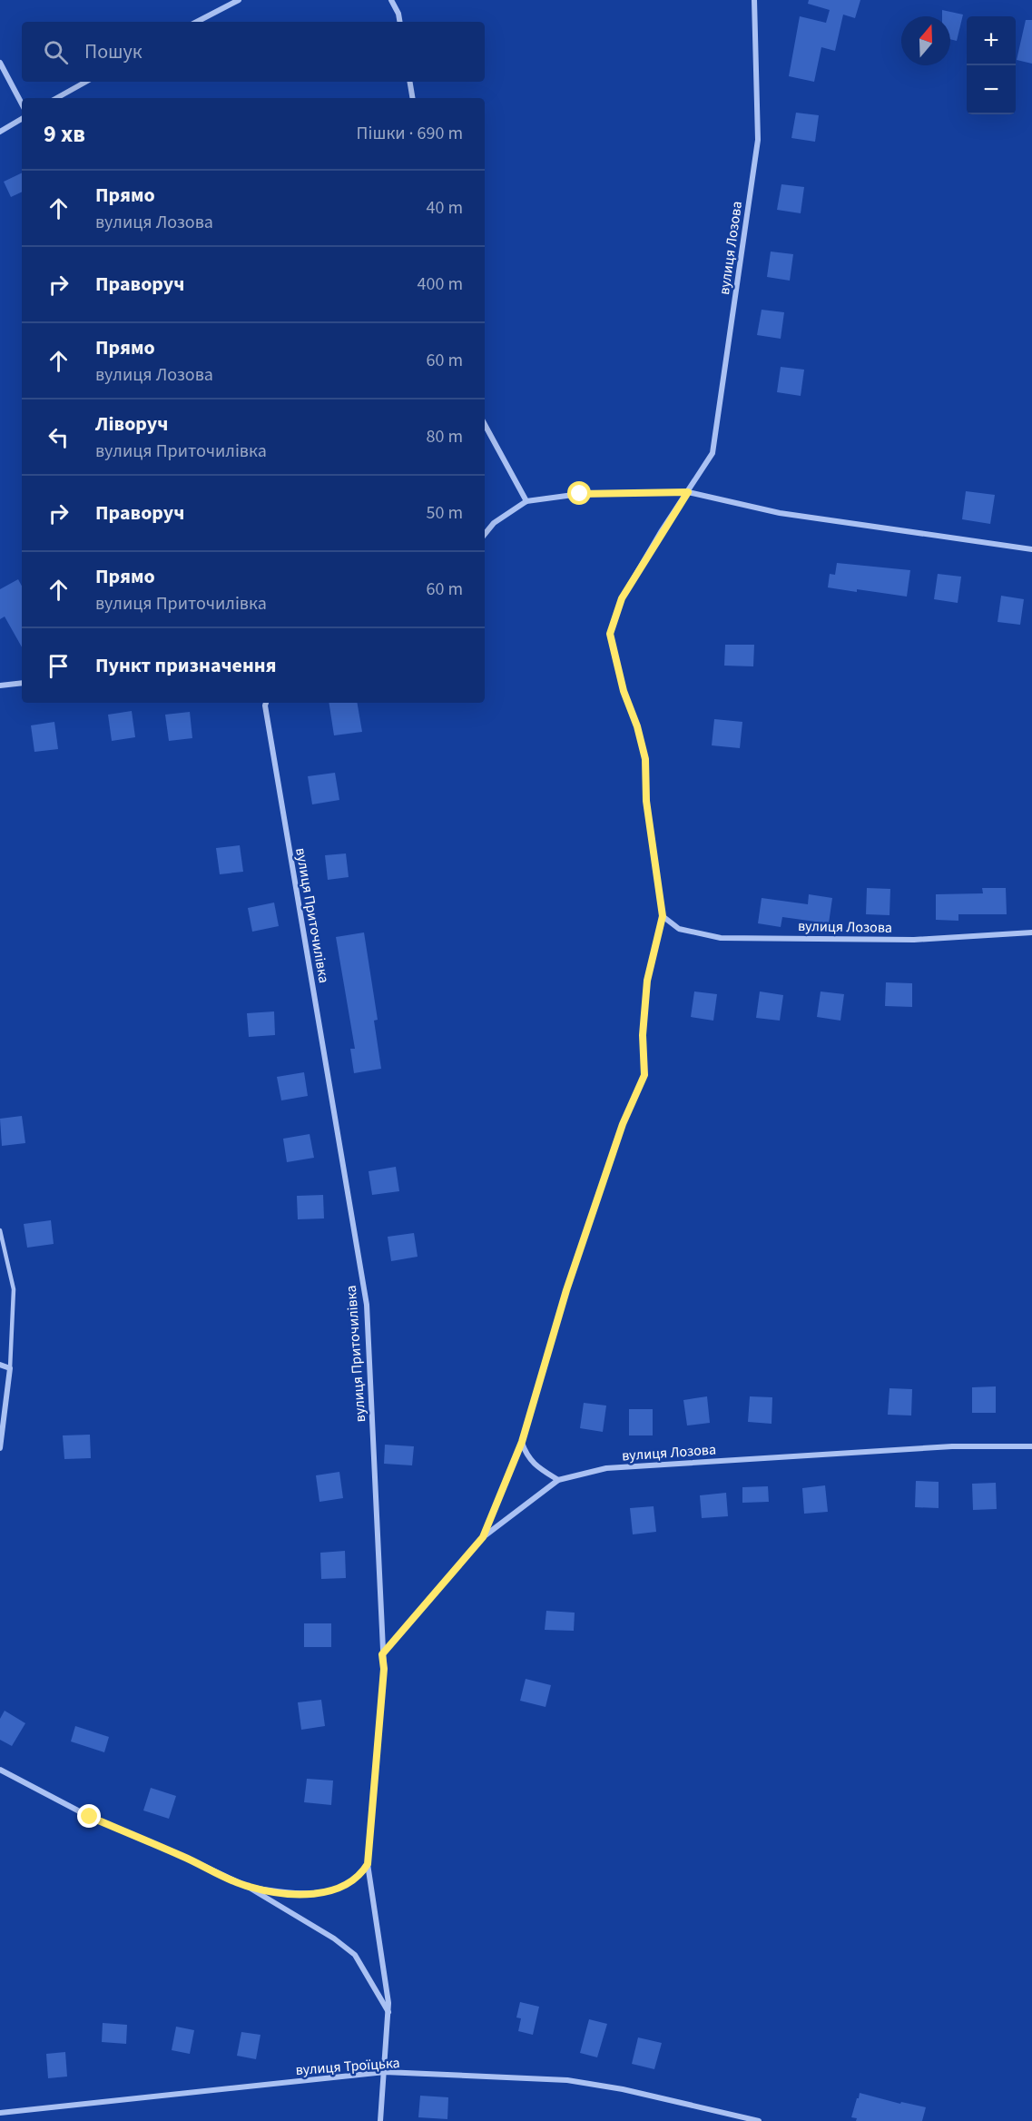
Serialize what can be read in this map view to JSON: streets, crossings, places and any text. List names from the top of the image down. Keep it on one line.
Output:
{"streets":{"street":["вулиця Лозова","вулиця Приточилівка","вулиця Троїцька"]},"crossings":[["вулиця Лозова","вулиця Приточилівка"],["вулиця Приточилівка","вулиця Троїцька"]],"north":"top","page":{"map_buttons":["+","−"],"search":"Пошук","heading":["9 хв","Пішки · 690 m"],"list":[["Прямо","вулиця Лозова","40 m"],["Праворуч","400 m"],["Прямо","вулиця Лозова","60 m"],["Ліворуч","вулиця Приточилівка","80 m"],["Праворуч","50 m"],["Прямо","вулиця Приточилівка","60 m"],"Пункт призначення"]}}
